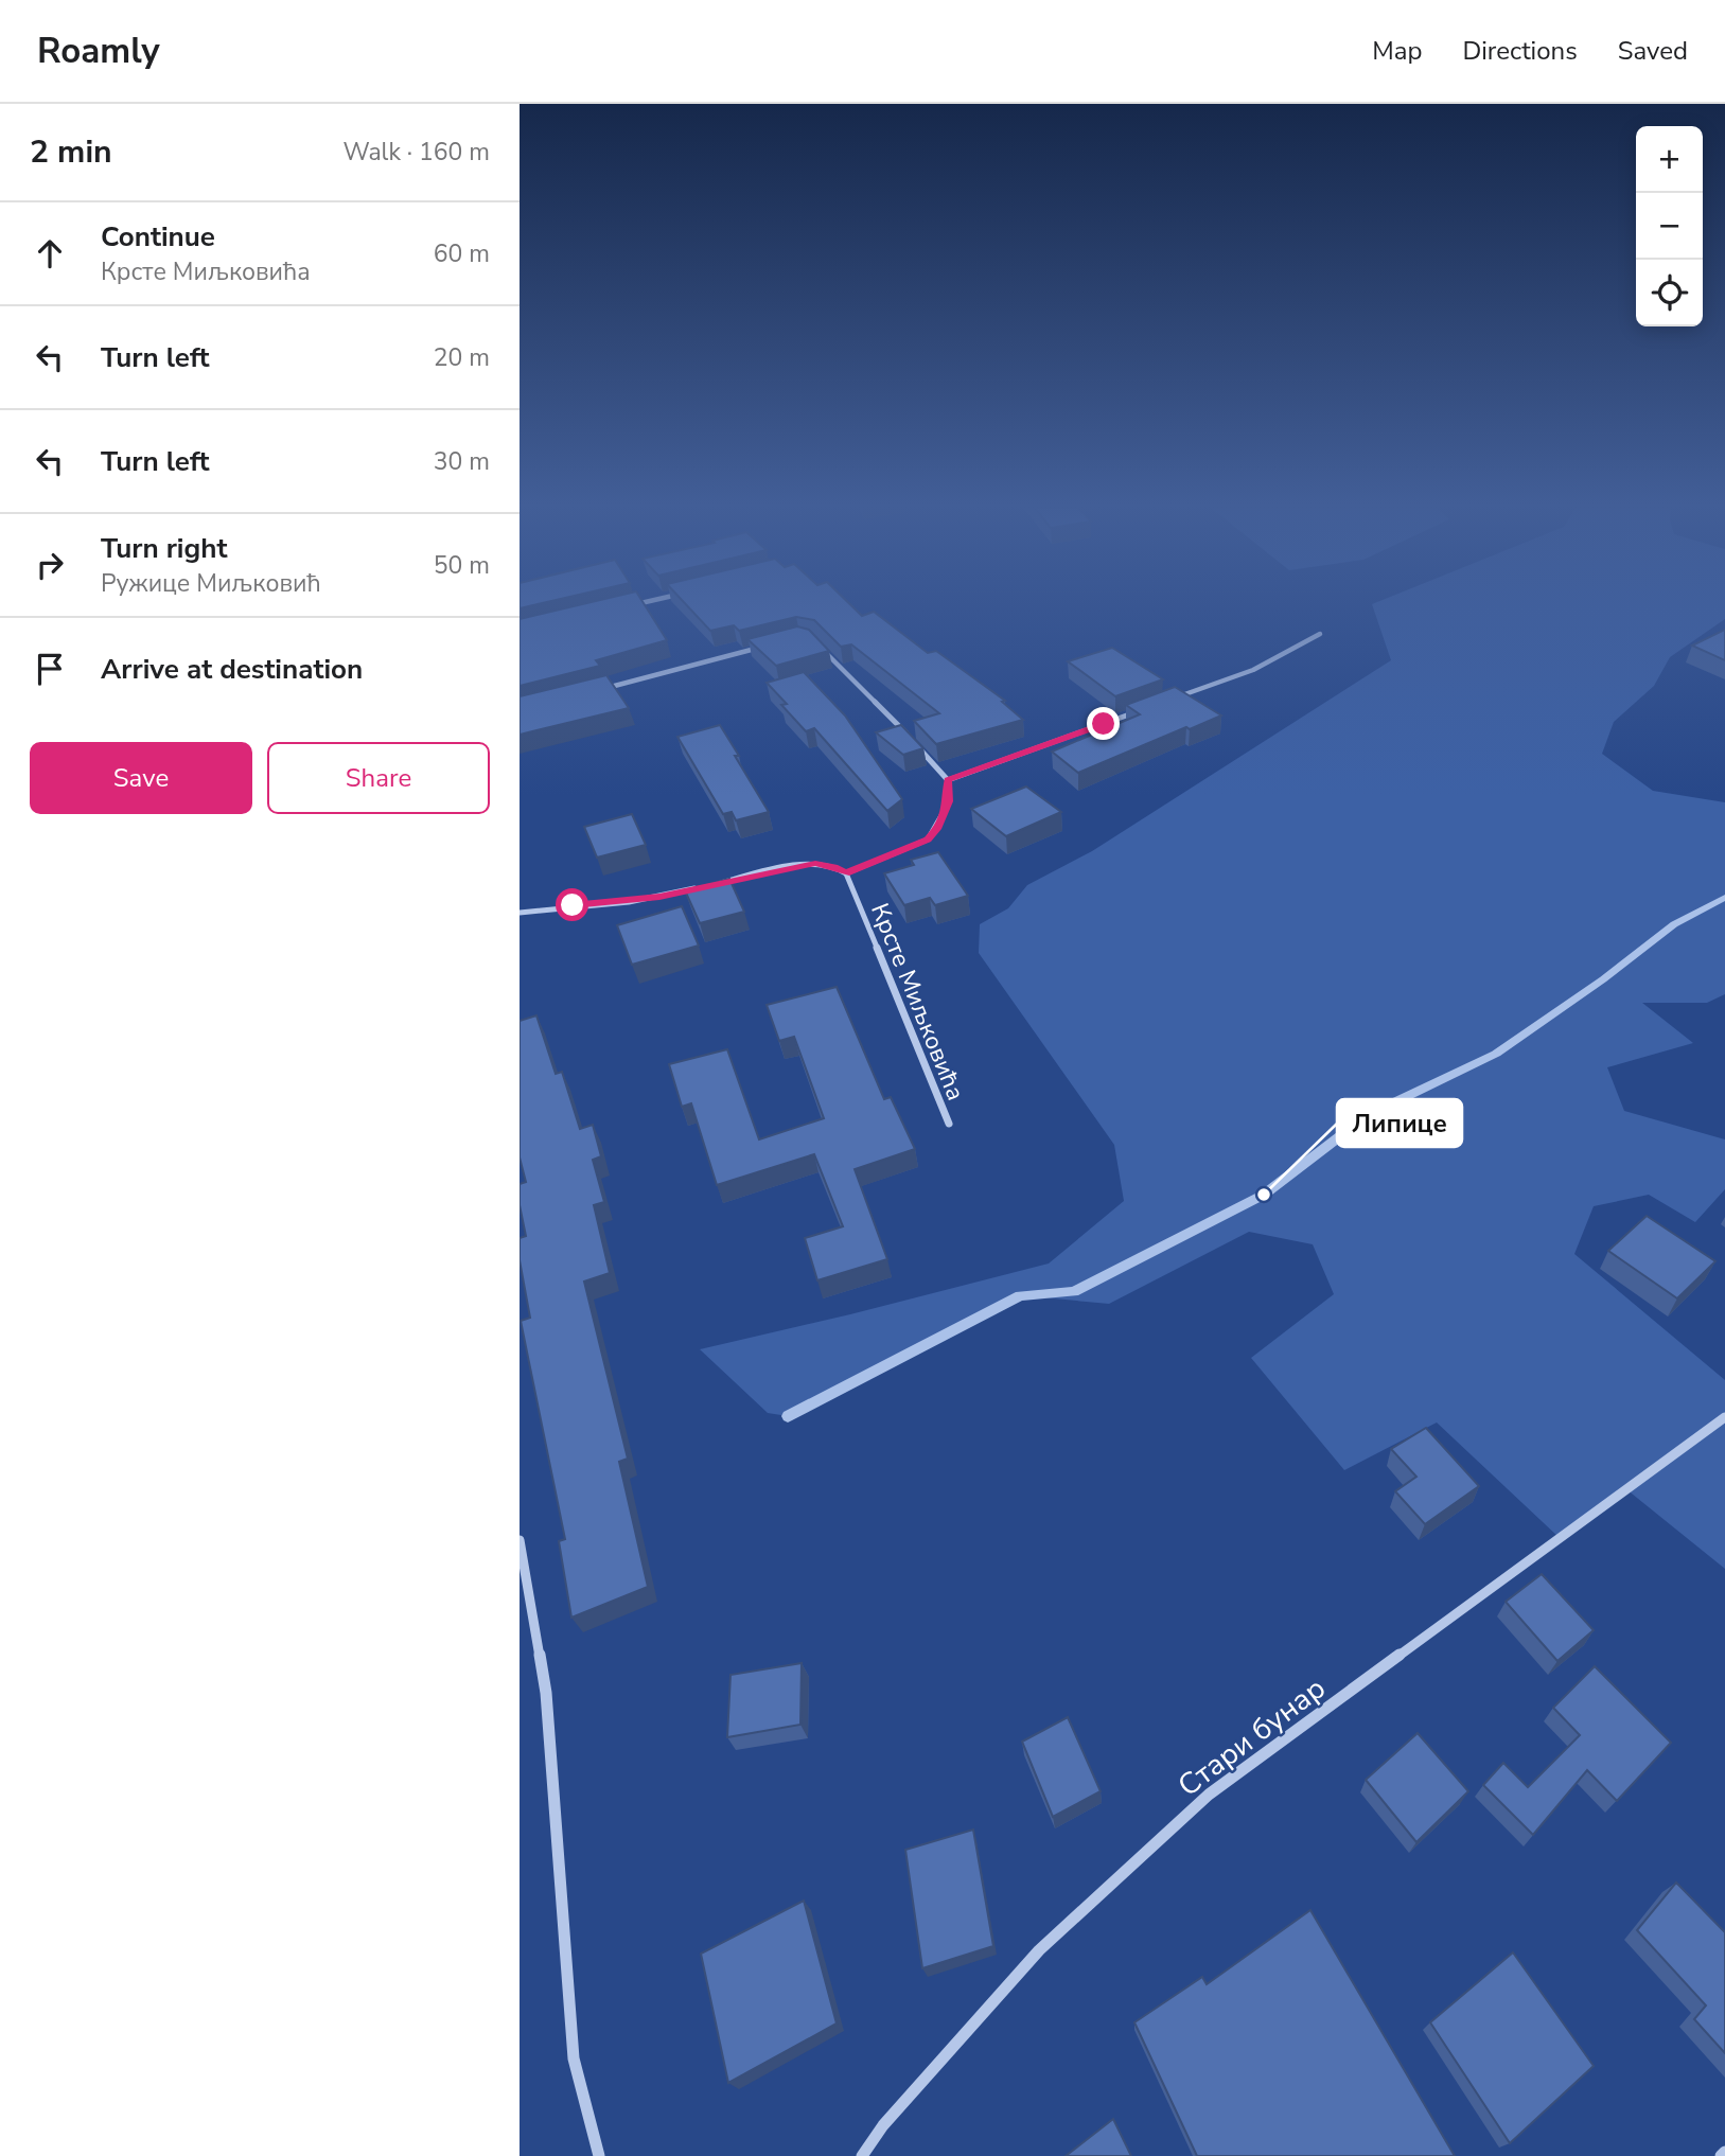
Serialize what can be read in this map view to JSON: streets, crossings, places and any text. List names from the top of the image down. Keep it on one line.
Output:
{"streets":{"street":["Крсте Миљковића","Стари бунар"]},"places":["Липице"],"page":{"header":"Roamly","nav":["Map","Directions","Saved"],"heading":["2 min","Walk · 160 m"],"map_buttons":["+","−"],"list":[["Continue","Крсте Миљковића","60 m"],["Turn left","20 m"],["Turn left","30 m"],["Turn right","Ружице Миљковић","50 m"],"Arrive at destination"],"buttons":["Save","Share"]}}
